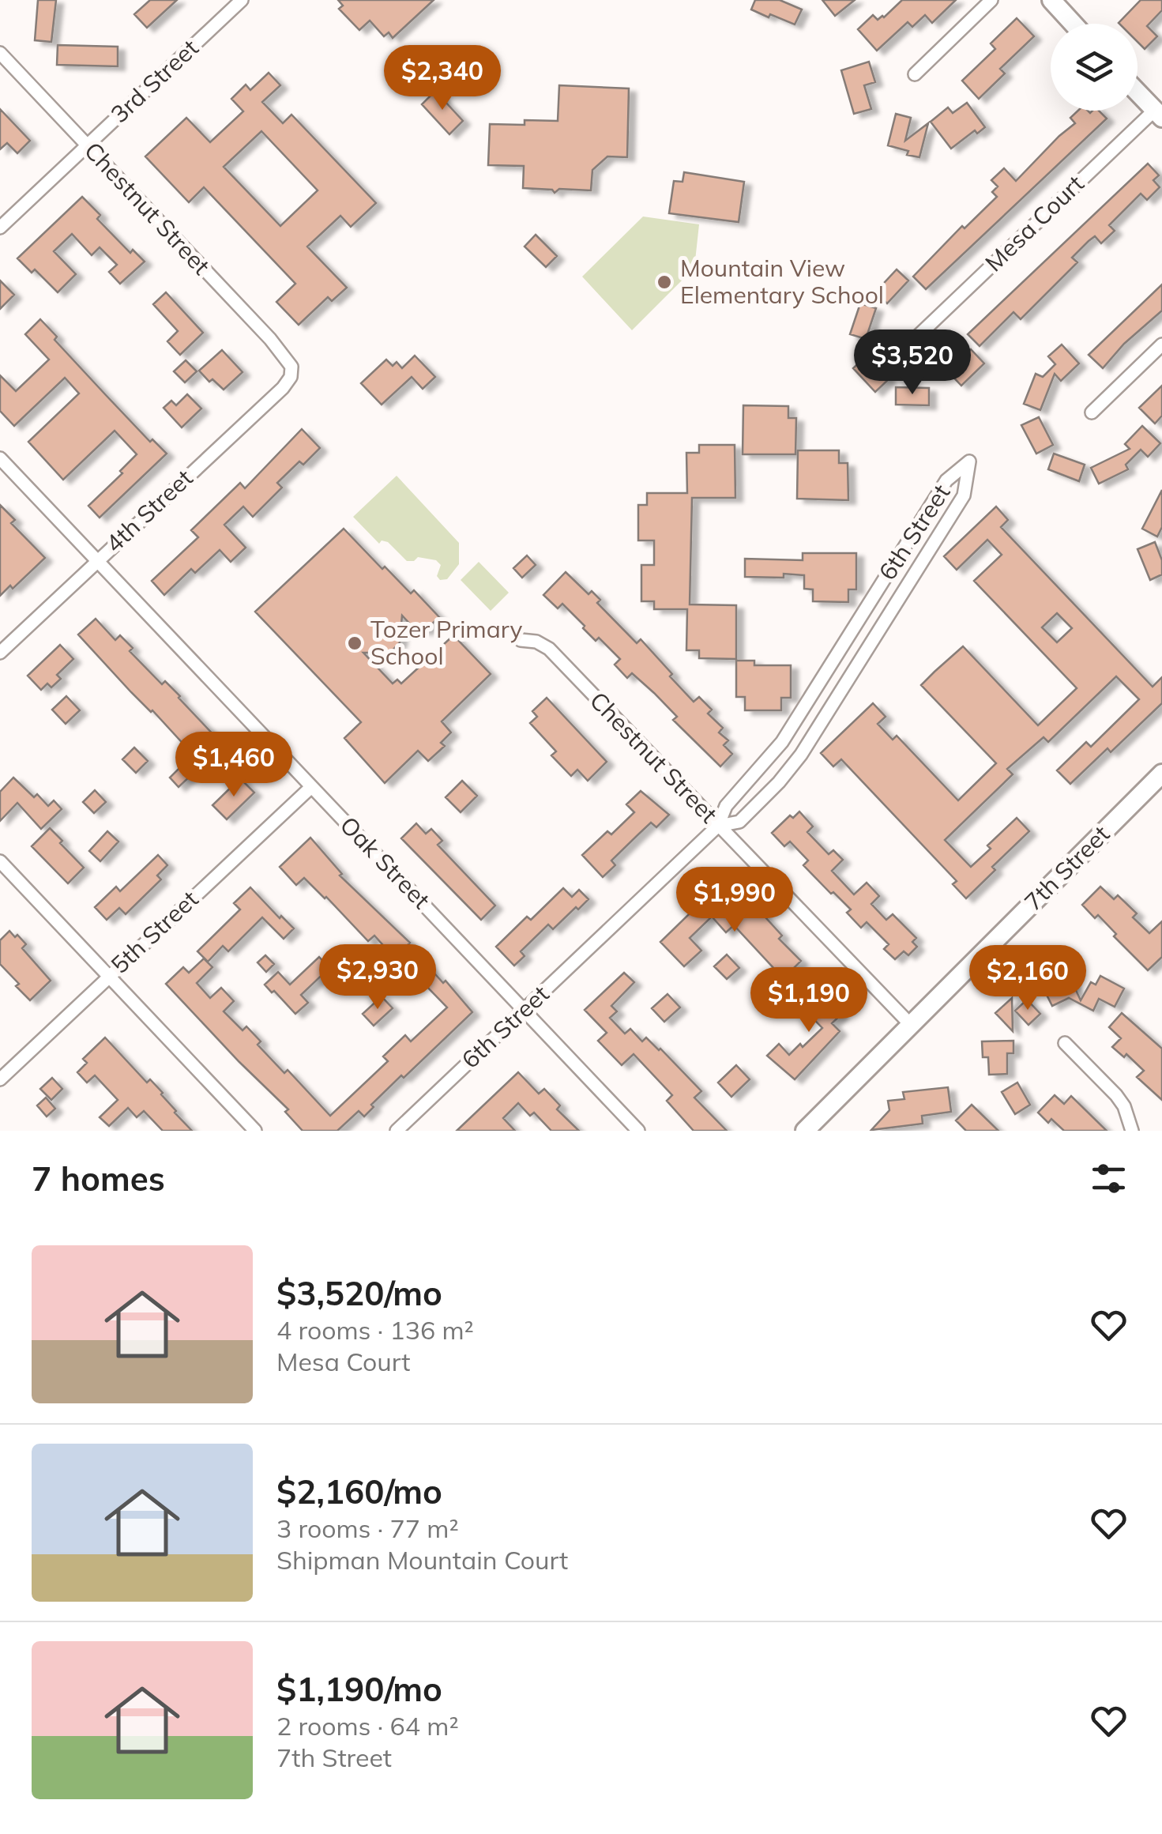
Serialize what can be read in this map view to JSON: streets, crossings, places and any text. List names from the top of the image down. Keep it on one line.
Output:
{"streets":{"street":["3rd Street","Chestnut Street","Mesa Court","4th Street","6th Street","Oak Street","7th Street","5th Street"]},"crossings":[["3rd Street","Chestnut Street"],["Chestnut Street","4th Street"],["Chestnut Street","6th Street"],["Chestnut Street","7th Street"],["4th Street","Oak Street"],["6th Street","Oak Street"],["Oak Street","5th Street"]],"places":["Mountain View Elementary School","Tozer Primary School"],"page":{"price":["$2,340","$3,520","$1,460","$1,990","$2,930","$2,160","$1,190"],"heading":"7 homes","list":[{"name":"$3,520/mo","note":"4 rooms · 136 m² · Mesa Court"},{"name":"$2,160/mo","note":"3 rooms · 77 m² · Shipman Mountain Court"},{"name":"$1,190/mo","note":"2 rooms · 64 m² · 7th Street"}]}}
